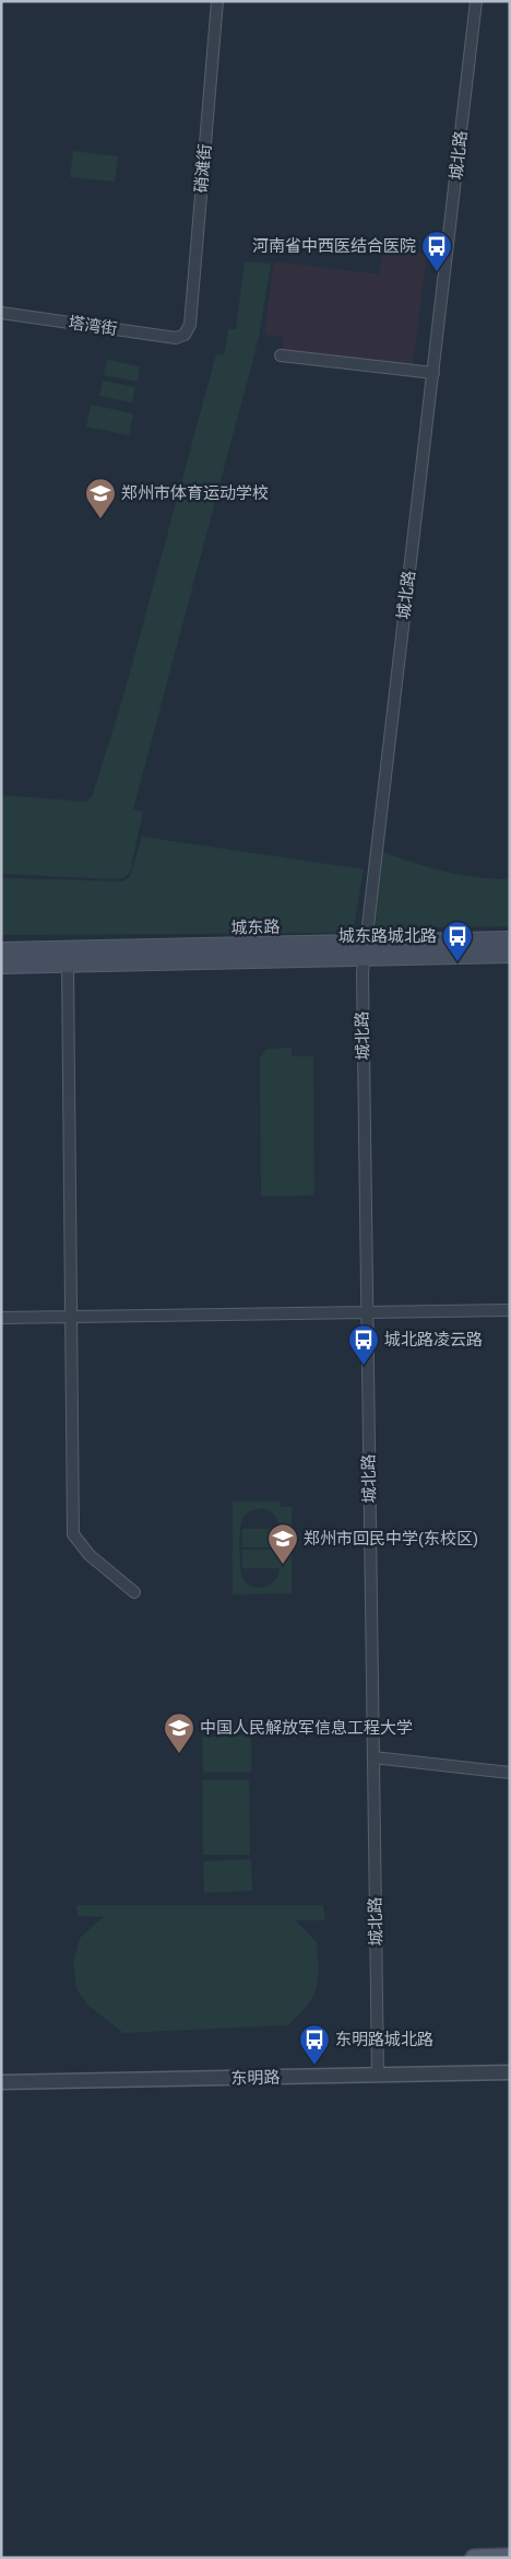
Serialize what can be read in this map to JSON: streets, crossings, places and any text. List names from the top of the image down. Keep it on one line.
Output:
{"streets":{"main road":["城东路"],"street":["城北路","硝滩街","塔湾街","东明路"]},"crossings":[["城北路","城东路"],["城北路","东明路"],["硝滩街","塔湾街"]],"places":{"bus stop":["河南省中西医结合医院","城东路城北路","城北路凌云路","东明路城北路"],"school or university":["郑州市体育运动学校","郑州市回民中学(东校区)","中国人民解放军信息工程大学"]}}
